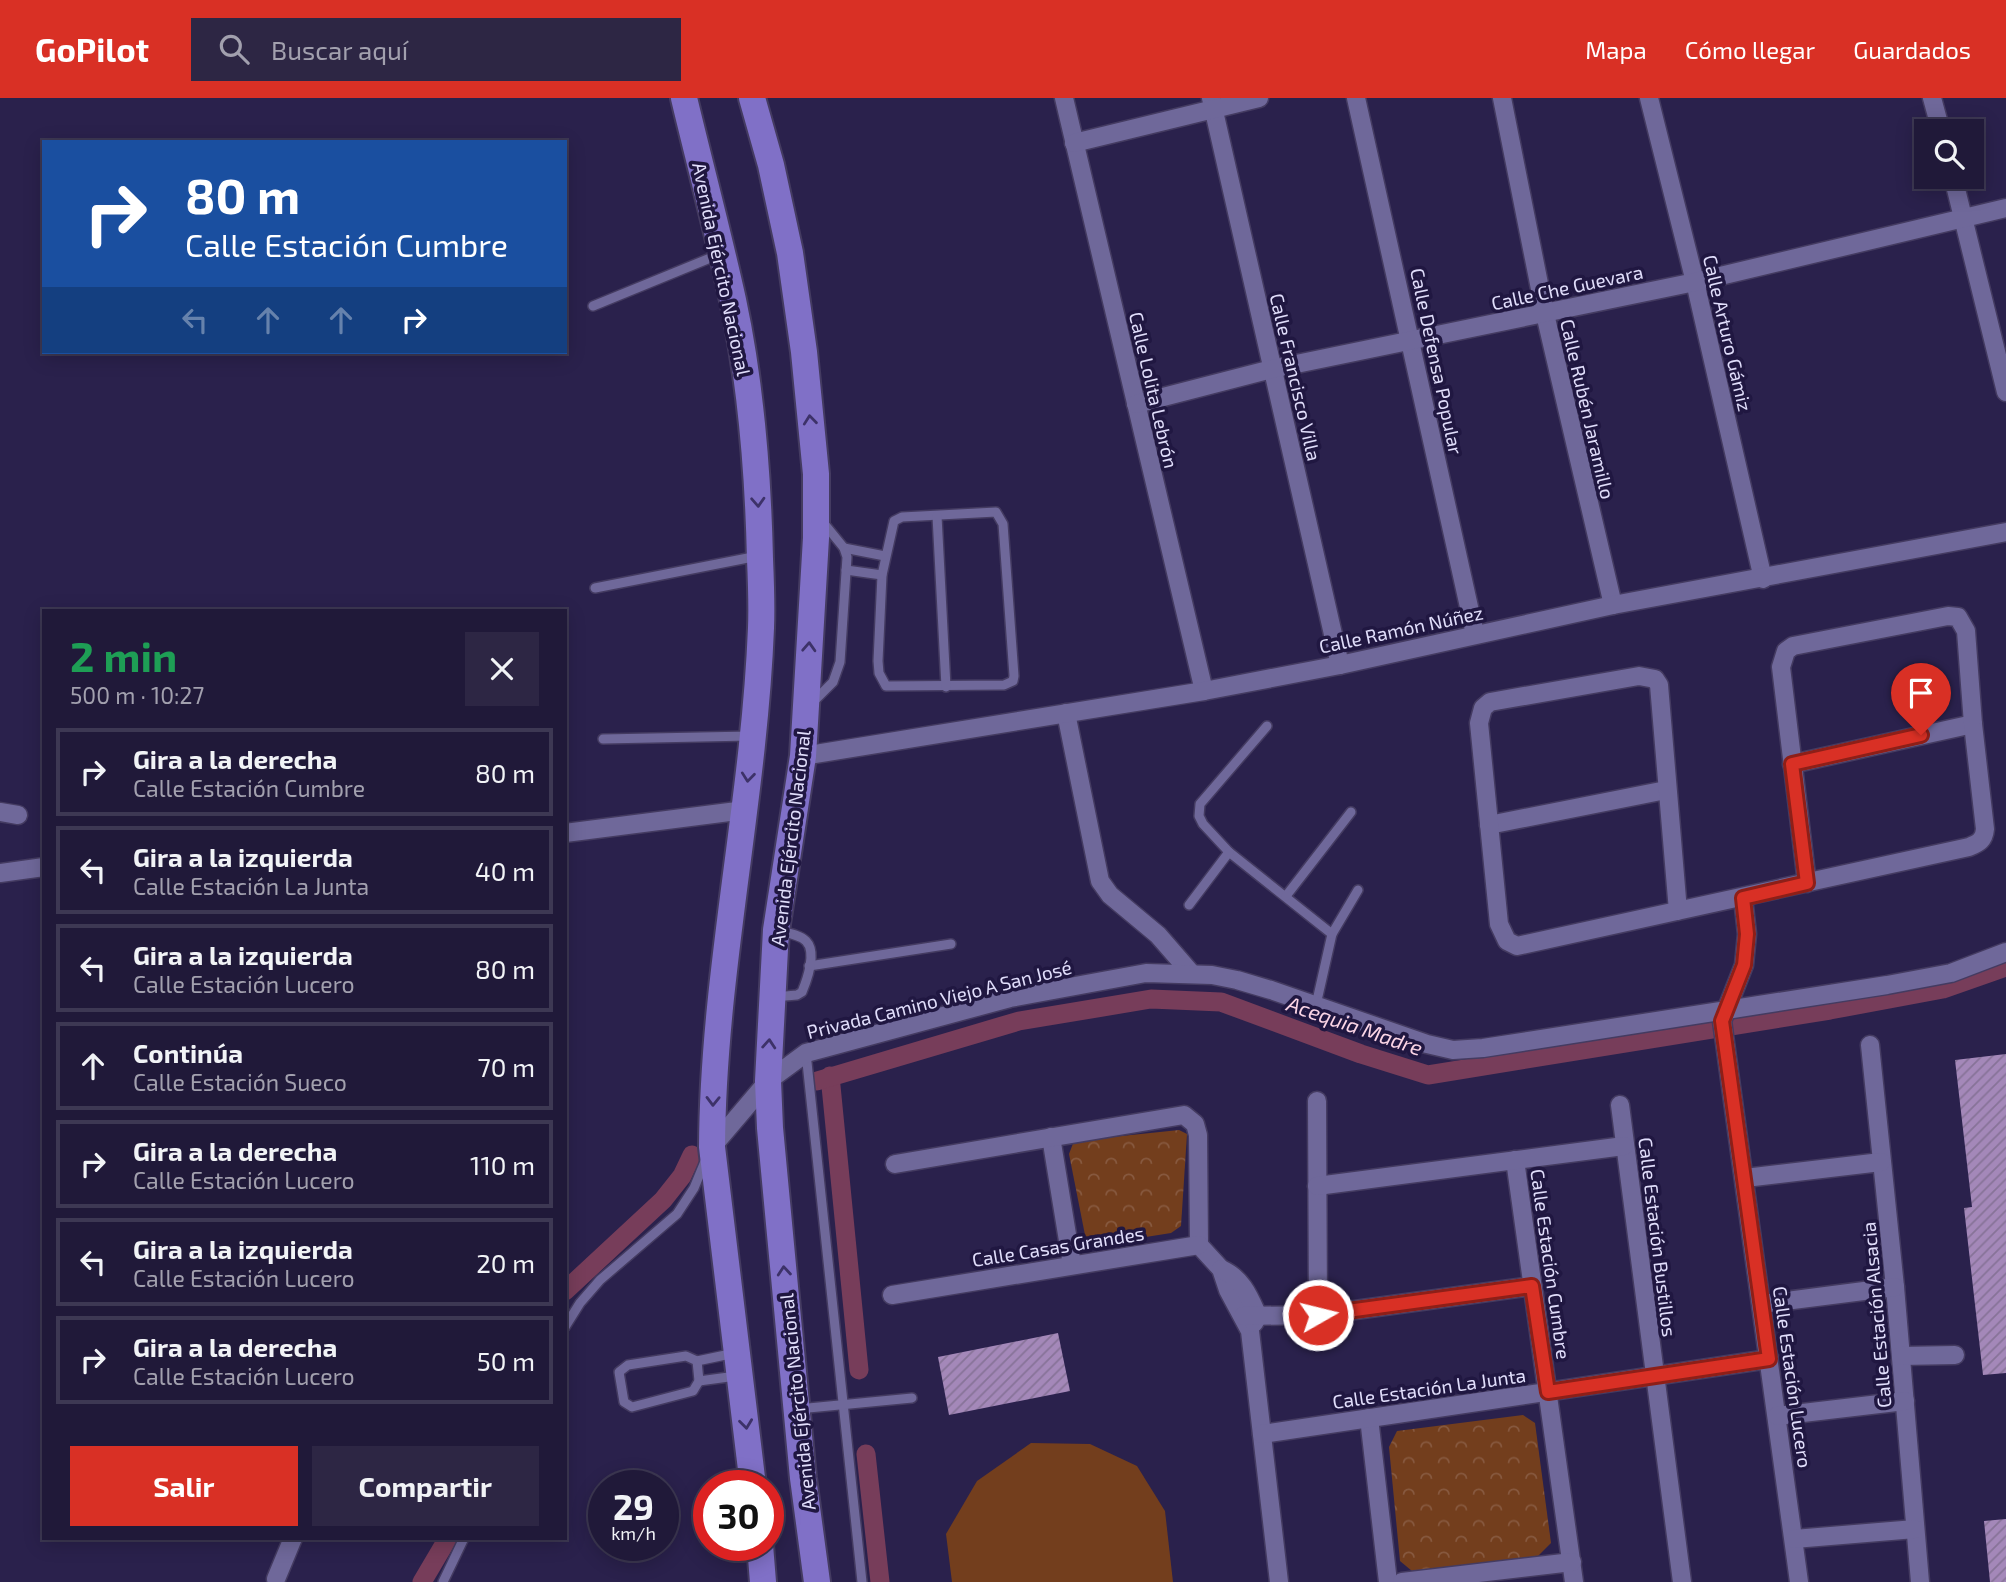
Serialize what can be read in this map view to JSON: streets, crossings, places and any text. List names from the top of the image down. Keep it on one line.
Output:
{"streets":{"main road":["Avenida Ejército Nacional"],"street":["Calle Che Guevara","Calle Arturo Gámiz","Calle Defensa Popular","Calle Francisco Villa","Calle Lolita Lebrón","Calle Rubén Jaramillo","Calle Ramón Núñez","Privada Camino Viejo A San José","Calle Estación Bustillos","Calle Casas Grandes","Calle Estación Cumbre","Calle Estación Alsacia","Calle Estación Lucero","Calle Estación La Junta"]},"crossings":[["Avenida Ejército Nacional","Calle Ramón Núñez"],["Avenida Ejército Nacional","Privada Camino Viejo A San José"],["Calle Che Guevara","Calle Arturo Gámiz"],["Calle Che Guevara","Calle Defensa Popular"],["Calle Che Guevara","Calle Francisco Villa"],["Calle Che Guevara","Calle Lolita Lebrón"],["Calle Che Guevara","Calle Rubén Jaramillo"],["Calle Arturo Gámiz","Calle Ramón Núñez"],["Calle Defensa Popular","Calle Ramón Núñez"],["Calle Francisco Villa","Calle Ramón Núñez"],["Calle Lolita Lebrón","Calle Ramón Núñez"],["Calle Rubén Jaramillo","Calle Ramón Núñez"],["Privada Camino Viejo A San José","Calle Estación Lucero"],["Calle Estación Bustillos","Calle Estación La Junta"],["Calle Estación Cumbre","Calle Estación La Junta"],["Calle Estación Lucero","Calle Estación La Junta"]],"water":["Acequia Madre"],"page":{"header":"GoPilot","search":"Buscar aquí","nav":["Mapa","Cómo llegar","Guardados"],"turn":["80 m","Calle Estación Cumbre"],"heading":["2 min","500 m · 10:27"],"list":[{"name":"Gira a la derecha","note":"Calle Estación Cumbre","value":"80 m"},{"name":"Gira a la izquierda","note":"Calle Estación La Junta","value":"40 m"},{"name":"Gira a la izquierda","note":"Calle Estación Lucero","value":"80 m"},{"name":"Continúa","note":"Calle Estación Sueco","value":"70 m"},{"name":"Gira a la derecha","note":"Calle Estación Lucero","value":"110 m"},{"name":"Gira a la izquierda","note":"Calle Estación Lucero","value":"20 m"},{"name":"Gira a la derecha","note":"Calle Estación Lucero","value":"50 m"}],"buttons":["Salir","Compartir"],"speed":"29 km/h","limit":"30"}}
